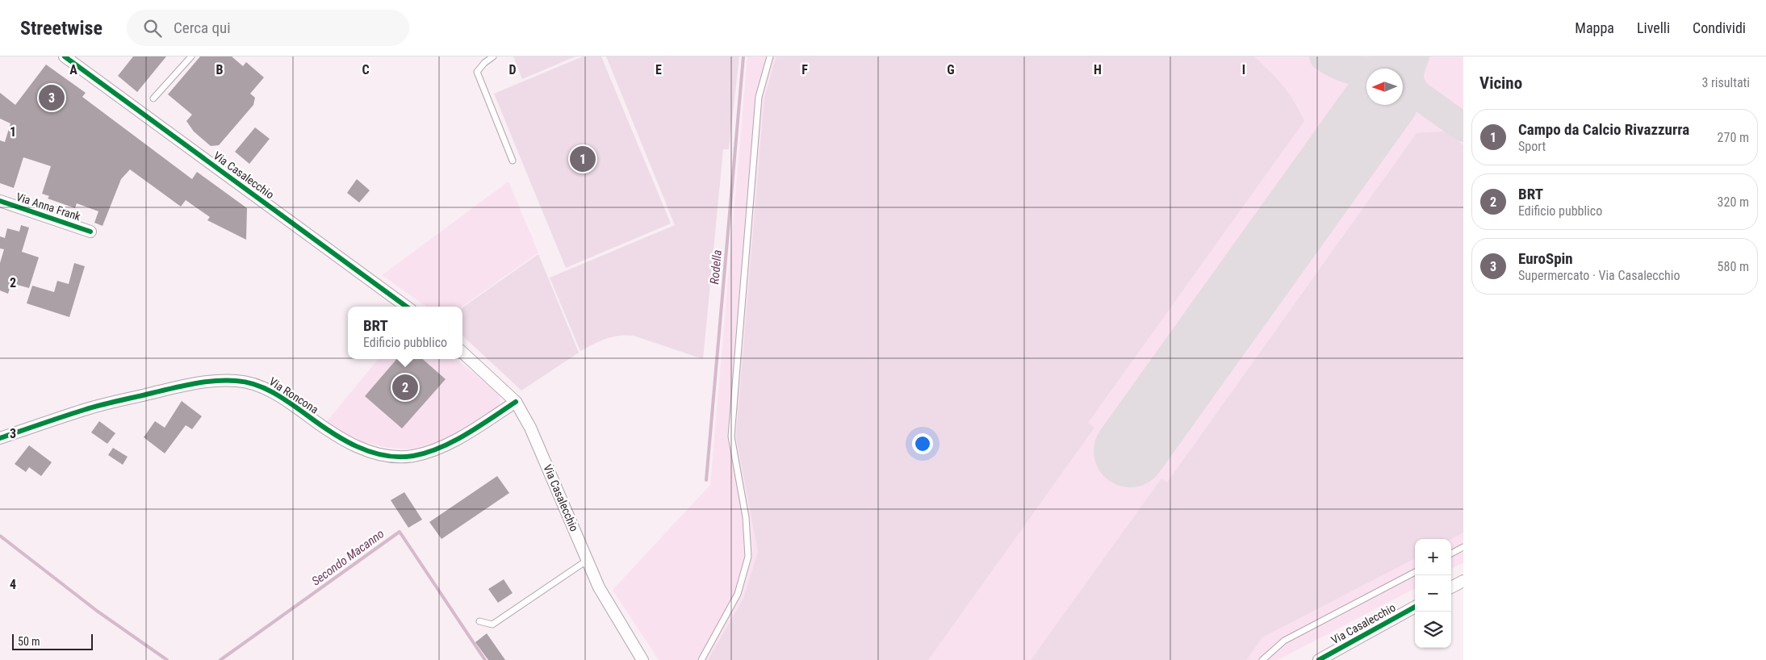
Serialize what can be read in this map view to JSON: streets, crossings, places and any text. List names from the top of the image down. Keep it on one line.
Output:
{"streets":{"street":["Via Casalecchio","Via Anna Frank","Via Roncona"]},"crossings":[["Via Casalecchio","Via Roncona"]],"water":["Rodella","Secondo Macanno"],"scale_bar":"50 m","north":"left","page":{"header":"Streetwise","search":"Cerca qui","nav":["Mappa","Livelli","Condividi"],"heading":["Vicino","3 risultati"],"pins":["3","1","2"],"list":[{"mark":"1","name":"Campo da Calcio Rivazzurra","note":"Sport","value":"270 m"},{"mark":"2","name":"BRT","note":"Edificio pubblico","value":"320 m"},{"mark":"3","name":"EuroSpin","note":"Supermercato · Via Casalecchio","value":"580 m"}],"popup":["BRT","Edificio pubblico"],"map_buttons":["+","−"],"scale":"50 m"},"grid":{"columns":["A","B","C","D","E","F","G","H","I"],"rows":["1","2","3","4"]}}
